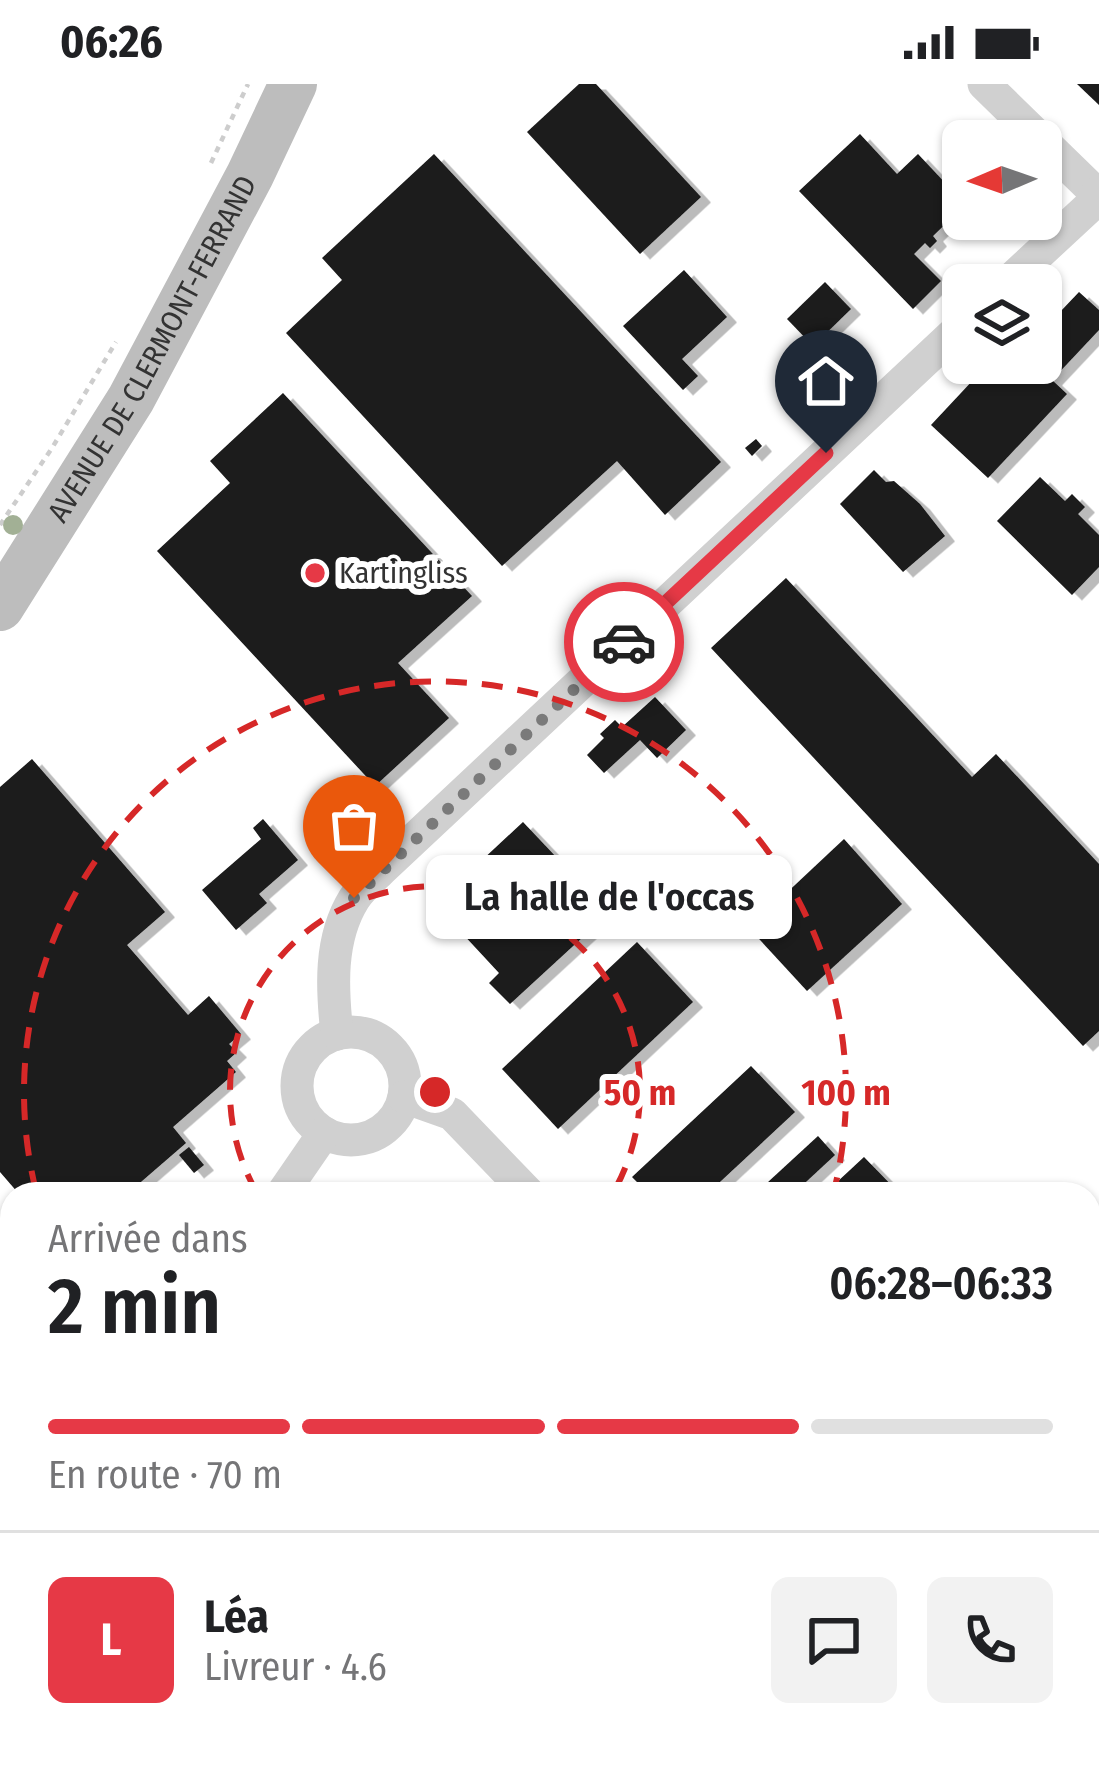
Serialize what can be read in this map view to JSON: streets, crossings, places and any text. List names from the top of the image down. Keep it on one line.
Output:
{"streets":{"street":["AVENUE DE CLERMONT-FERRAND"]},"places":["Kartingliss","La halle de l'occas"],"north":"left","page":{"status":"06:26","bubble":"La halle de l'occas","heading":["2 min","Arrivée dans","06:28–06:33"],"panel":["Léa","Livreur · 4.6"],"bar":"En route · 70 m","round":"L"},"rings":["50 m","100 m"]}
